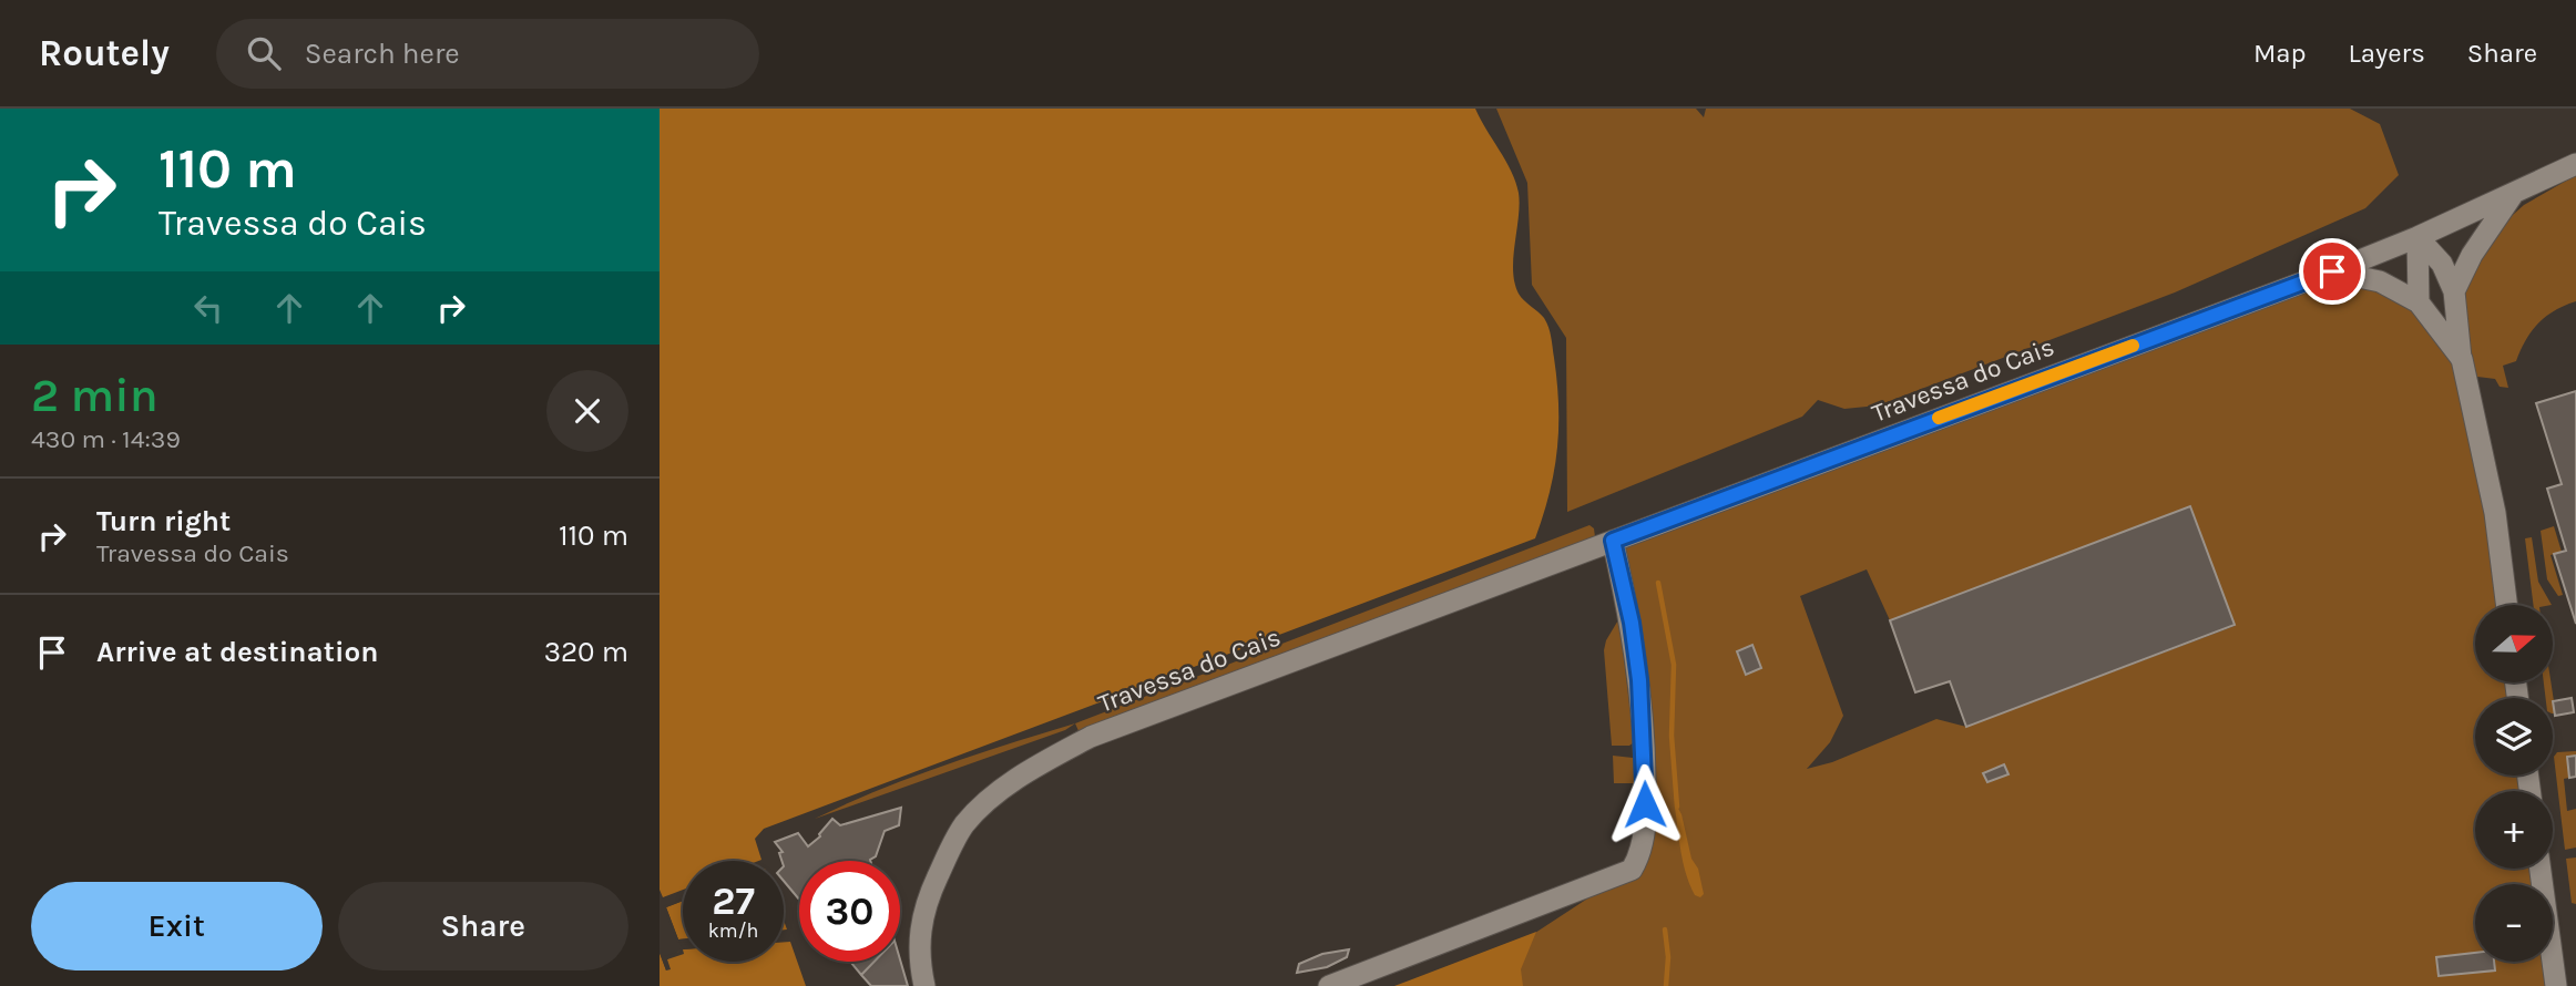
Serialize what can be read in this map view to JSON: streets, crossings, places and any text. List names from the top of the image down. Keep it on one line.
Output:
{"streets":{"street":["Travessa do Cais"]},"north":"right","page":{"header":"Routely","search":"Search here","nav":["Map","Layers","Share"],"turn":["110 m","Travessa do Cais"],"heading":["2 min","430 m · 14:39"],"list":[{"name":"Turn right","note":"Travessa do Cais","value":"110 m"},{"name":"Arrive at destination","value":"320 m"}],"map_buttons":["+","−"],"speed":"27 km/h","limit":"30","buttons":["Exit","Share"]}}
